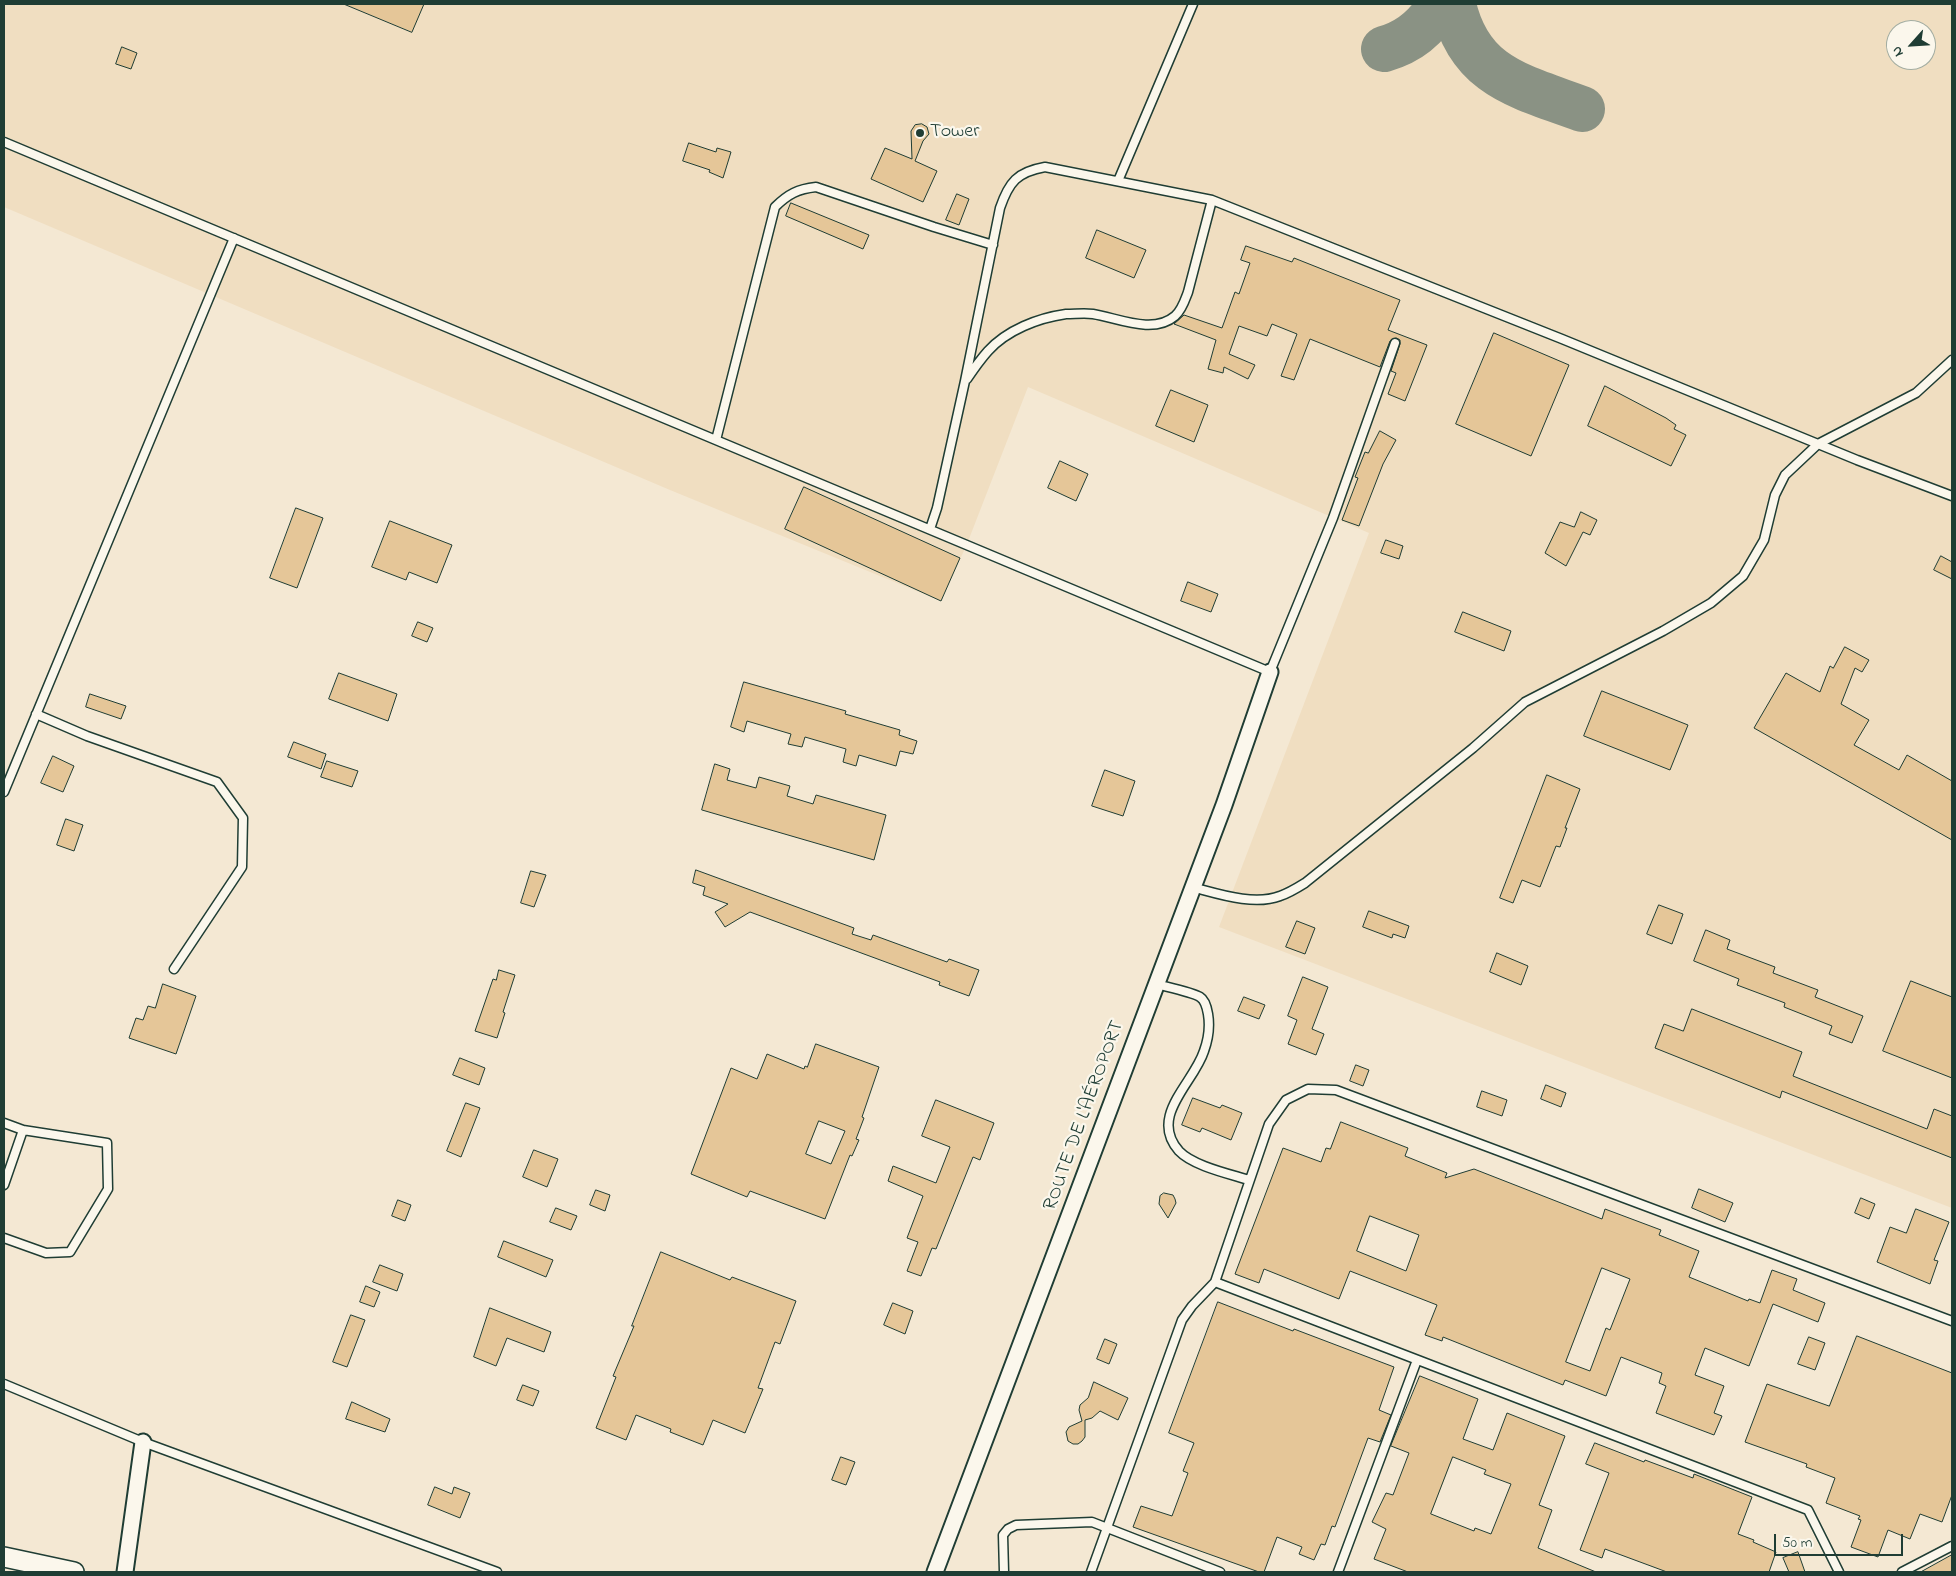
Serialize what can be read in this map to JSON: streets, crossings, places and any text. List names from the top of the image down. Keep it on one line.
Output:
{"streets":{"street":["ROUTE DE L'AÉROPORT"]},"places":["Tower"],"scale_bar":"50 m","north":"bottom left"}
